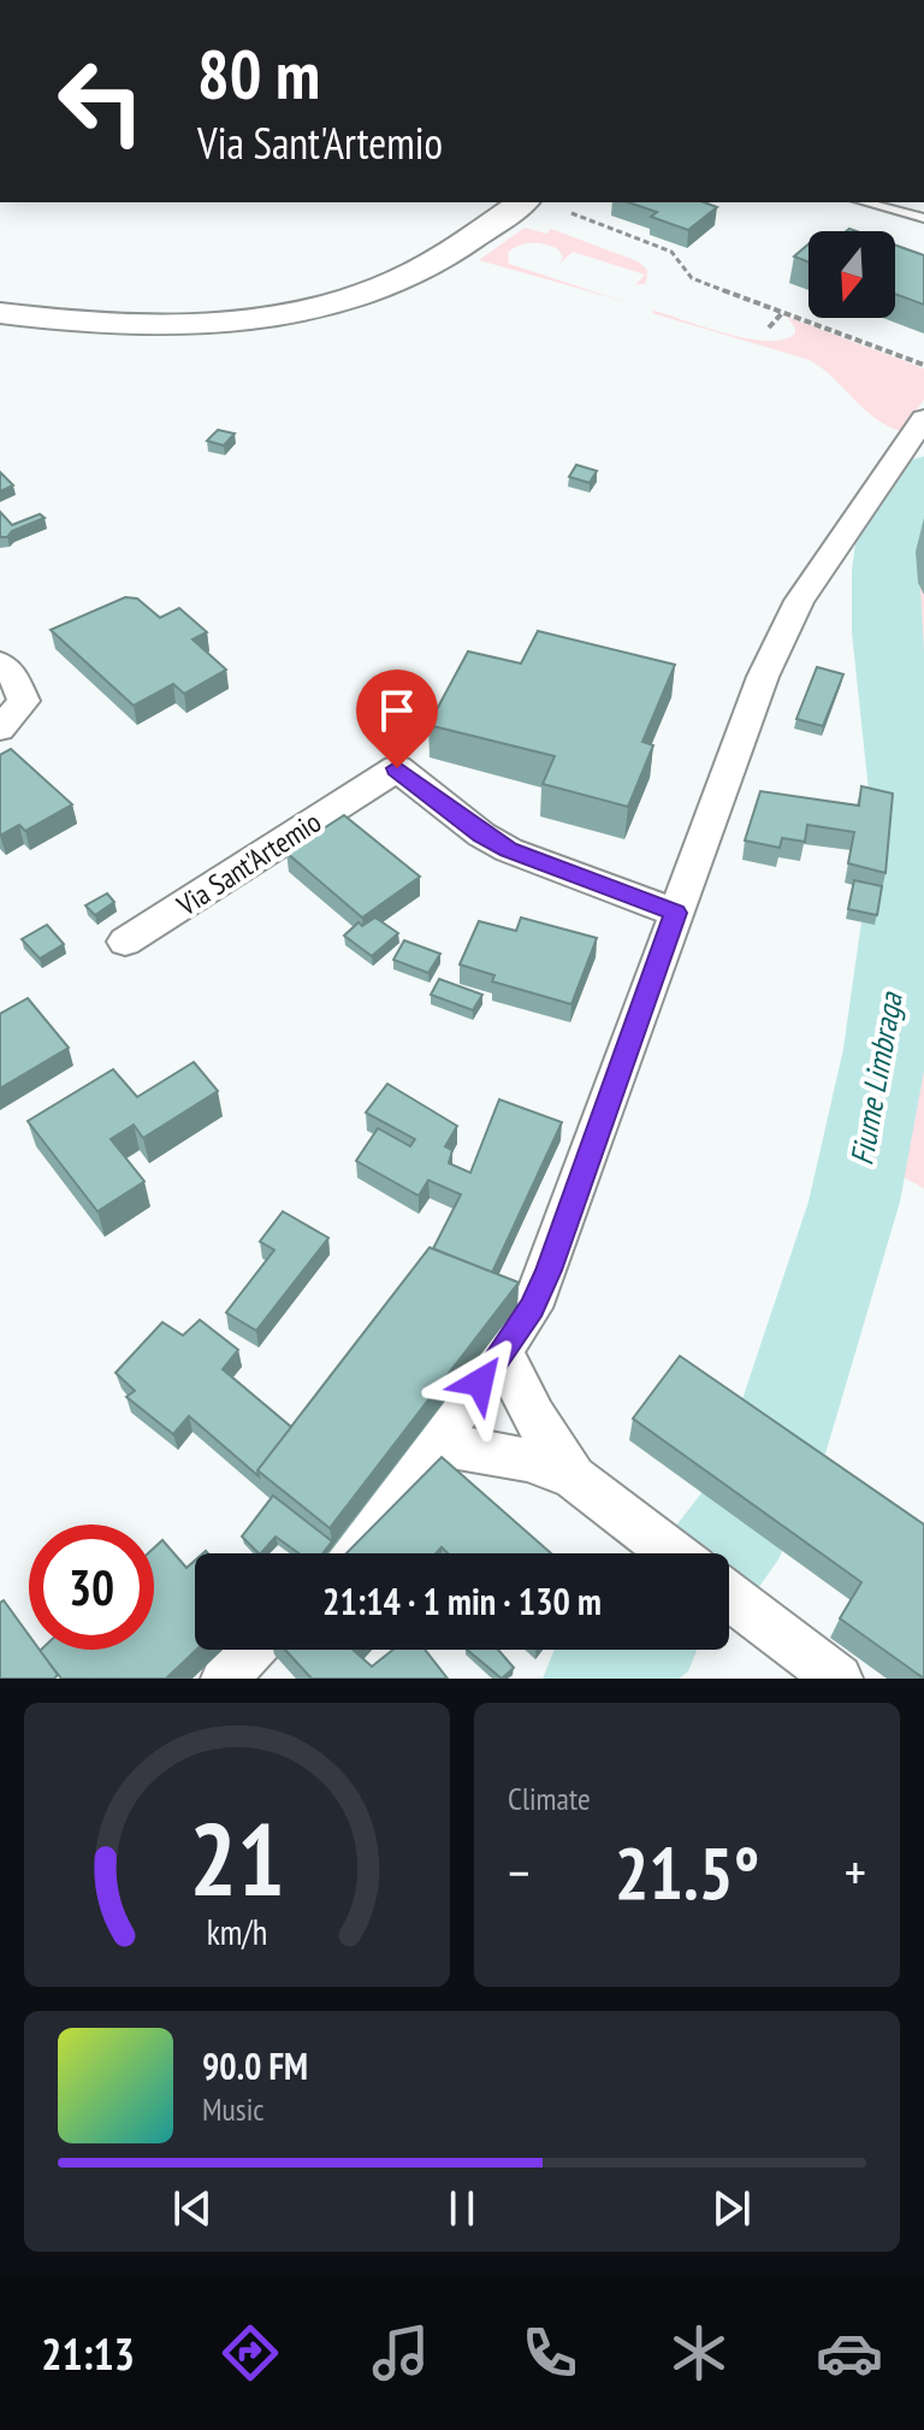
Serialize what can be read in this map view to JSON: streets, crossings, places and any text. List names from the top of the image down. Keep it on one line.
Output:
{"streets":{"street":["Via Sant'Artemio"]},"water":["Fiume Limbraga"],"north":"bottom","page":{"turn":["80 m","Via Sant'Artemio"],"limit":"30","trip":"21:14 · 1 min · 130 m","tile":"Climate","heat":["−","21.5°","+"],"song":["90.0 FM","Music"],"tabs":"21:13","gauge":["21","km/h"]}}
